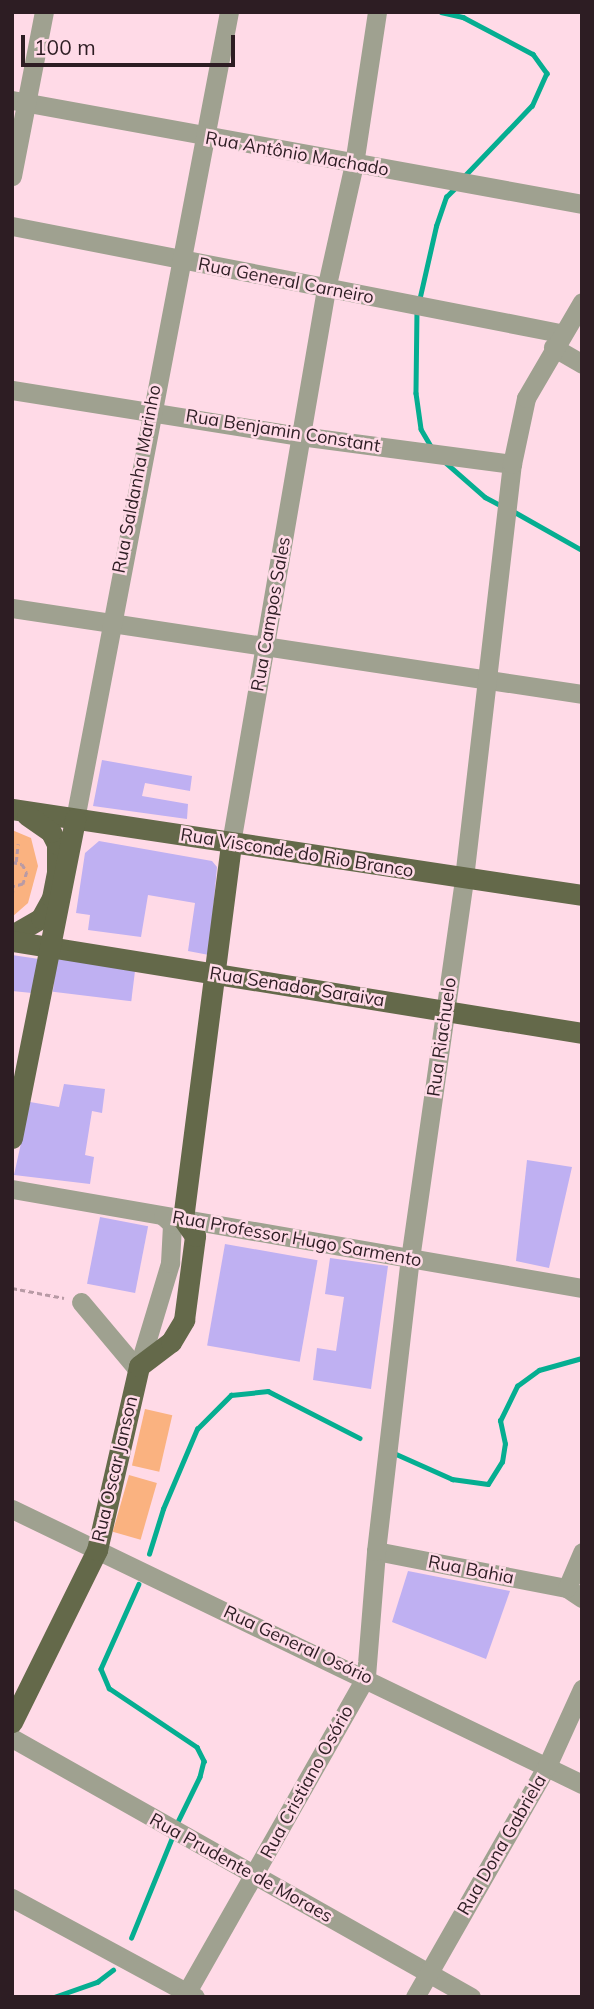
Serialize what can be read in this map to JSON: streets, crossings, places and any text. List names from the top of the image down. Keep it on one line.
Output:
{"streets":{"main road":["Rua Saldanha Marinho","Rua Campos Sales","Rua Visconde do Rio Branco","Rua Senador Saraiva","Rua Oscar Janson"],"street":["Rua Antônio Machado","Rua General Carneiro","Rua Benjamin Constant","Rua Riachuelo","Rua Professor Hugo Sarmento","Rua Bahia","Rua General Osório","Rua Cristiano Osório","Rua Dona Gabriela","Rua Prudente de Moraes"]},"crossings":[["Rua Antônio Machado","Rua Saldanha Marinho"],["Rua Antônio Machado","Rua Campos Sales"],["Rua General Carneiro","Rua Saldanha Marinho"],["Rua General Carneiro","Rua Campos Sales"],["Rua General Carneiro","Rua Riachuelo"],["Rua Benjamin Constant","Rua Saldanha Marinho"],["Rua Benjamin Constant","Rua Campos Sales"],["Rua Benjamin Constant","Rua Riachuelo"],["Rua Saldanha Marinho","Rua Visconde do Rio Branco"],["Rua Saldanha Marinho","Rua Senador Saraiva"],["Rua Campos Sales","Rua Visconde do Rio Branco"],["Rua Campos Sales","Rua Senador Saraiva"],["Rua Campos Sales","Rua Professor Hugo Sarmento"],["Rua Visconde do Rio Branco","Rua Riachuelo"],["Rua Senador Saraiva","Rua Riachuelo"],["Rua Riachuelo","Rua Professor Hugo Sarmento"],["Rua Riachuelo","Rua Bahia"],["Rua Riachuelo","Rua General Osório"],["Rua Riachuelo","Rua Cristiano Osório"],["Rua Oscar Janson","Rua General Osório"],["Rua General Osório","Rua Cristiano Osório"],["Rua General Osório","Rua Dona Gabriela"],["Rua Cristiano Osório","Rua Prudente de Moraes"],["Rua Dona Gabriela","Rua Prudente de Moraes"]],"scale_bar":"100 m"}
